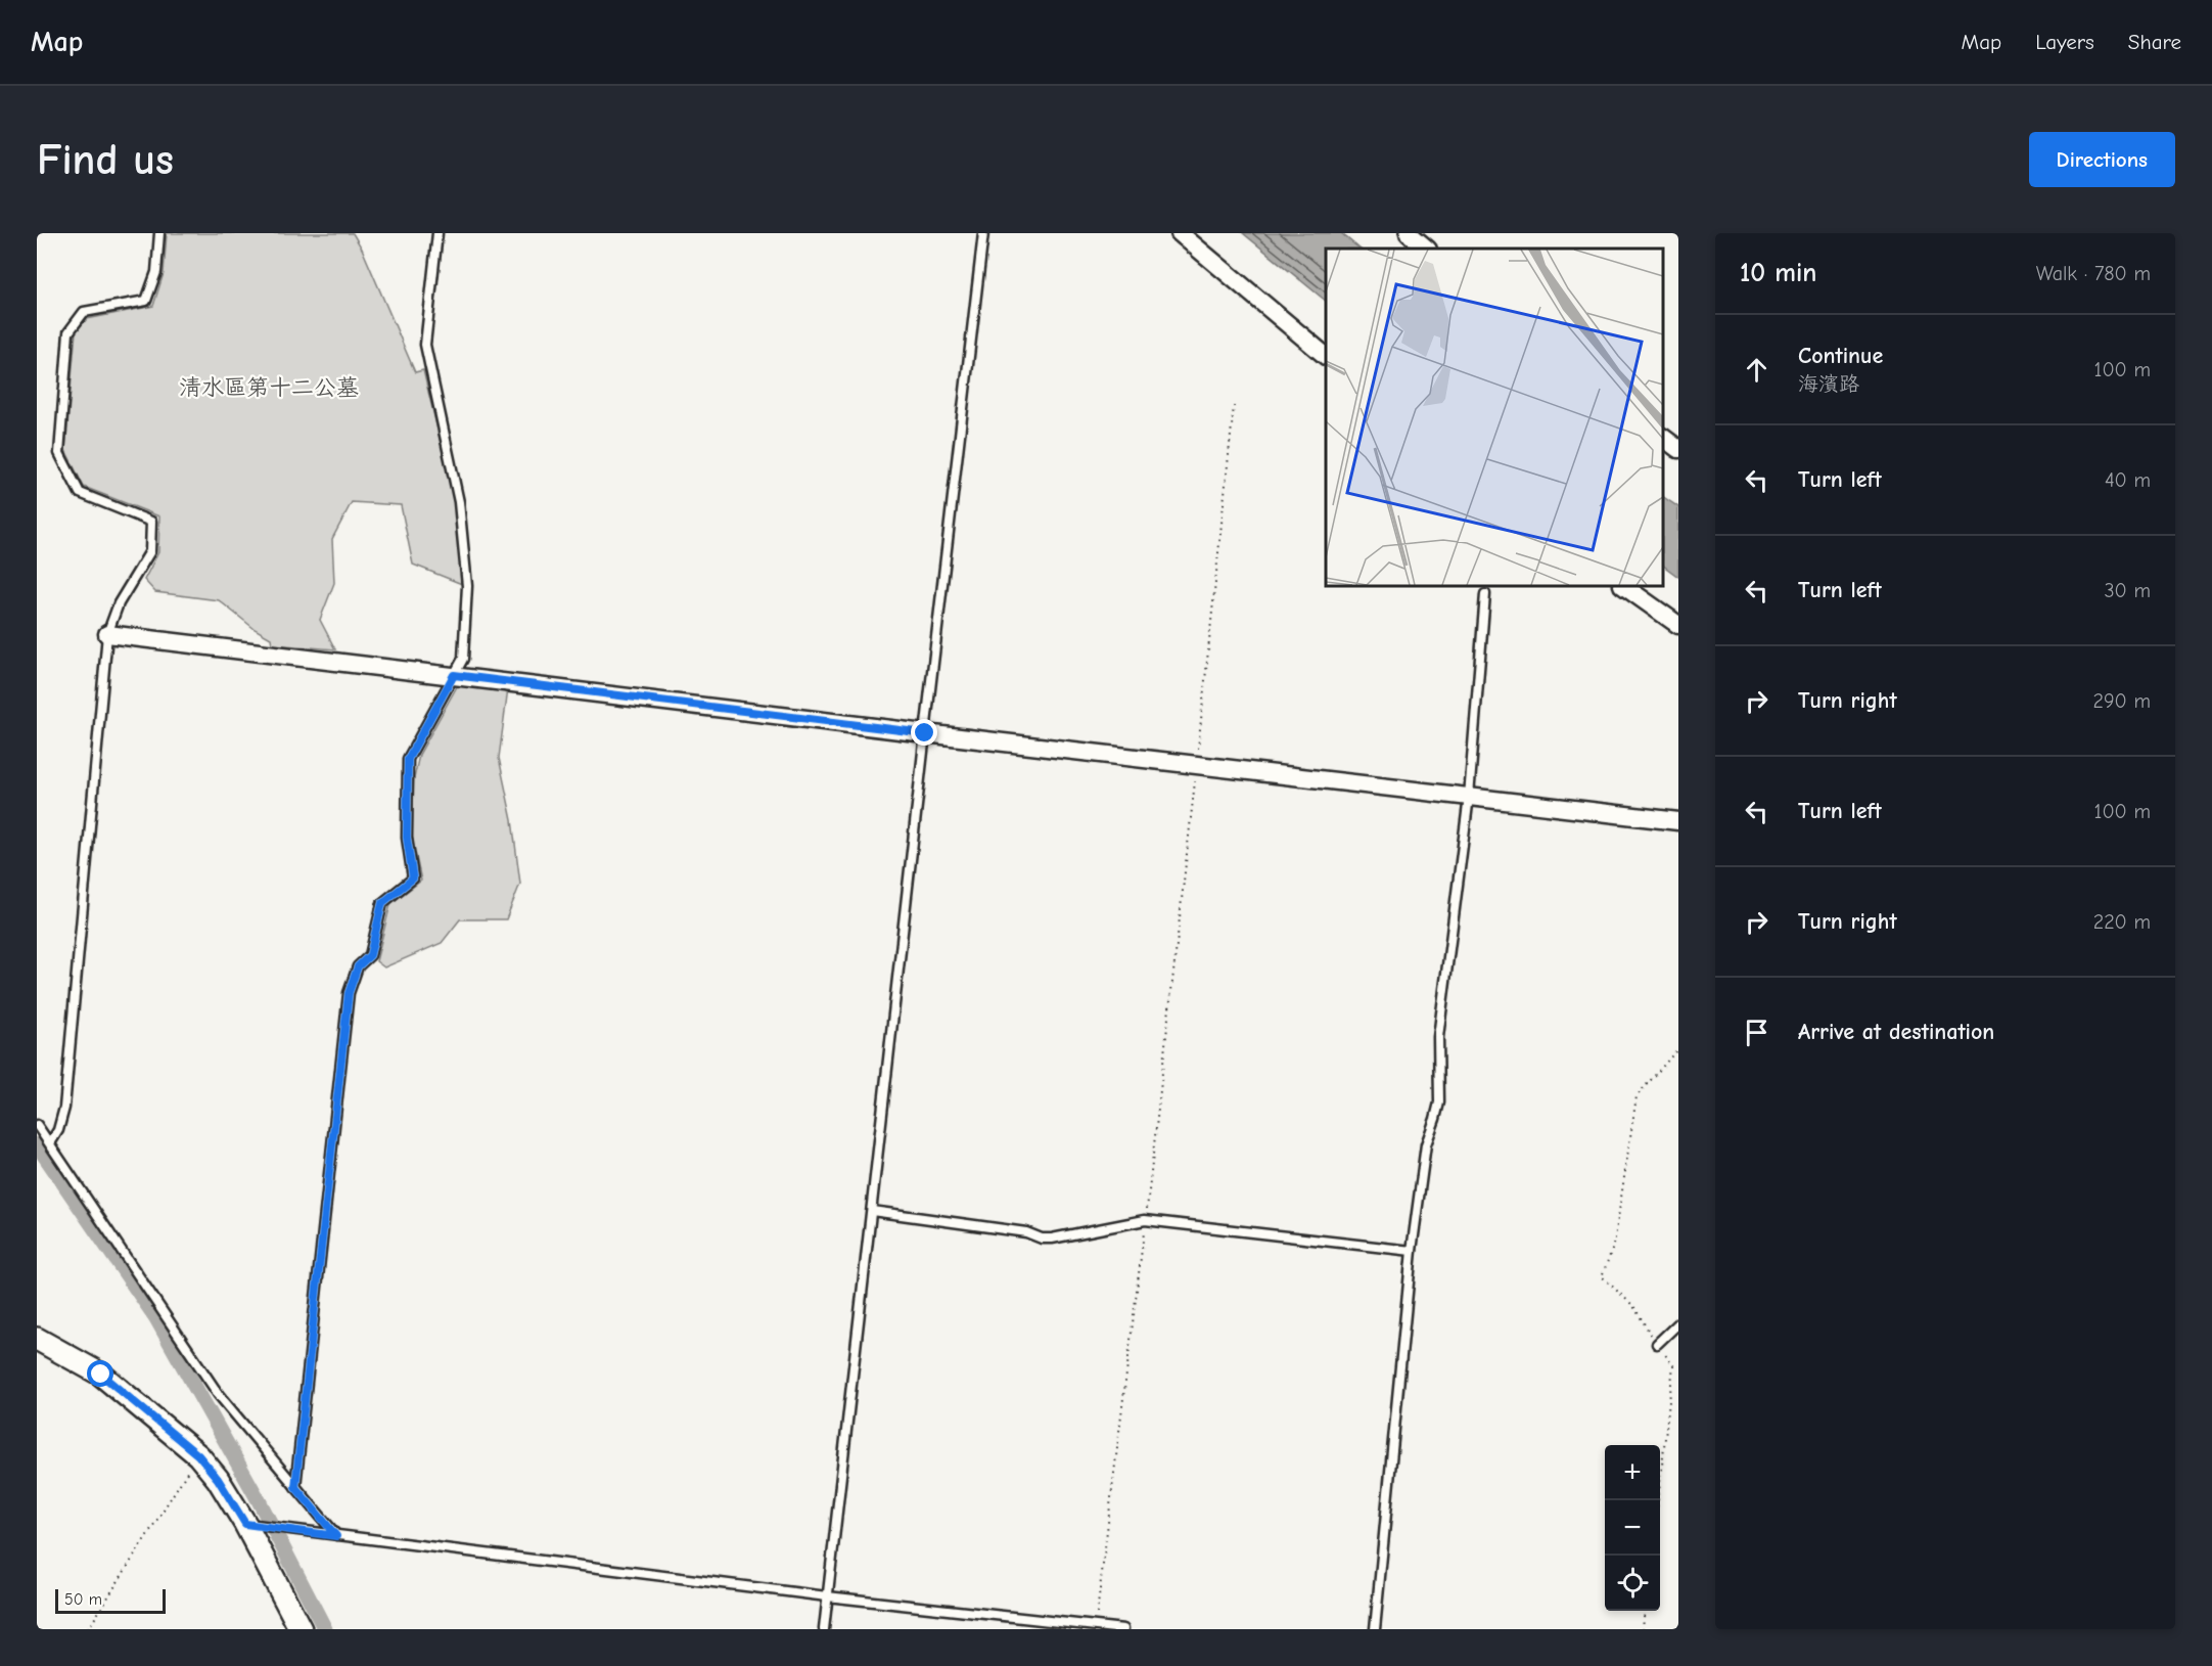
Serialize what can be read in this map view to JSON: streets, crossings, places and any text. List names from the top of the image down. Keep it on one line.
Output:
{"parks":["清水區第十二公墓"],"scale_bar":"50 m","page":{"header":"Map","nav":["Map","Layers","Share"],"buttons":"Directions","title":"Find us","heading":["10 min","Walk · 780 m"],"list":[["Continue","海濱路","100 m"],["Turn left","40 m"],["Turn left","30 m"],["Turn right","290 m"],["Turn left","100 m"],["Turn right","220 m"],"Arrive at destination"],"map_buttons":["+","−"],"scale":"50 m"}}
